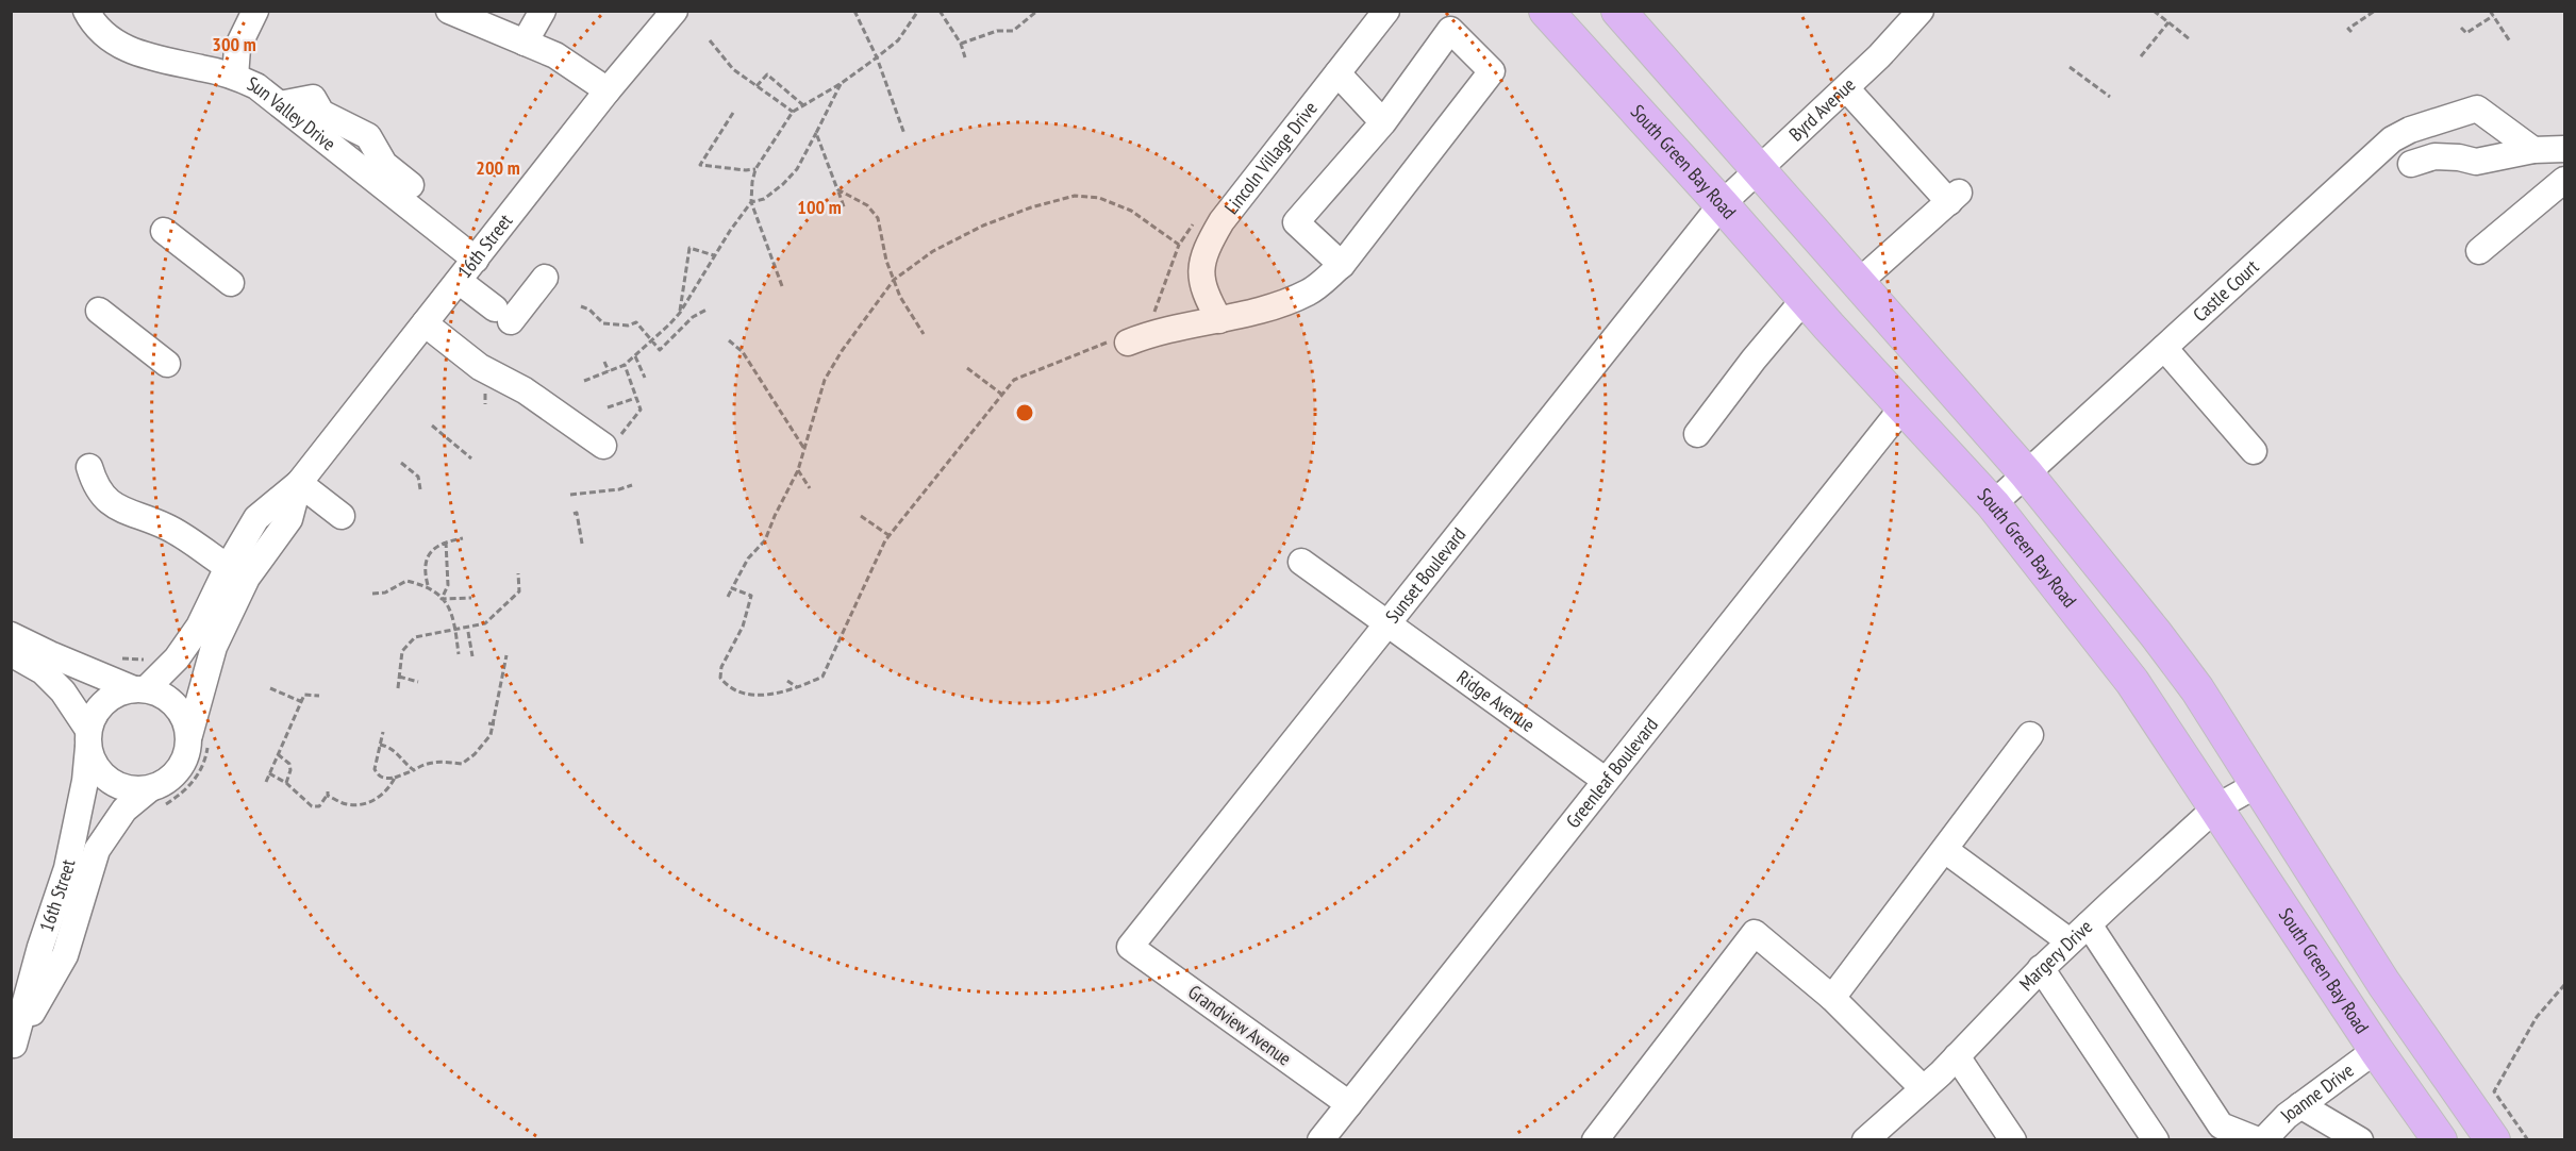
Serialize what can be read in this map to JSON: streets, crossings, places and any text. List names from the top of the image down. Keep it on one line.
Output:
{"streets":{"main road":["South Green Bay Road"],"street":["Byrd Avenue","Sun Valley Drive","Lincoln Village Drive","16th Street","Castle Court","Sunset Boulevard","Ridge Avenue","Greenleaf Boulevard","Margery Drive","Grandview Avenue","Joanne Drive"]},"crossings":[["Byrd Avenue","South Green Bay Road"],["Byrd Avenue","Sunset Boulevard"],["Sun Valley Drive","16th Street"],["South Green Bay Road","Castle Court"],["South Green Bay Road","Sunset Boulevard"],["South Green Bay Road","Greenleaf Boulevard"],["South Green Bay Road","Margery Drive"],["South Green Bay Road","Joanne Drive"],["Sunset Boulevard","Ridge Avenue"],["Sunset Boulevard","Grandview Avenue"],["Ridge Avenue","Greenleaf Boulevard"],["Greenleaf Boulevard","Grandview Avenue"]],"rings":["300 m","200 m","100 m"]}
